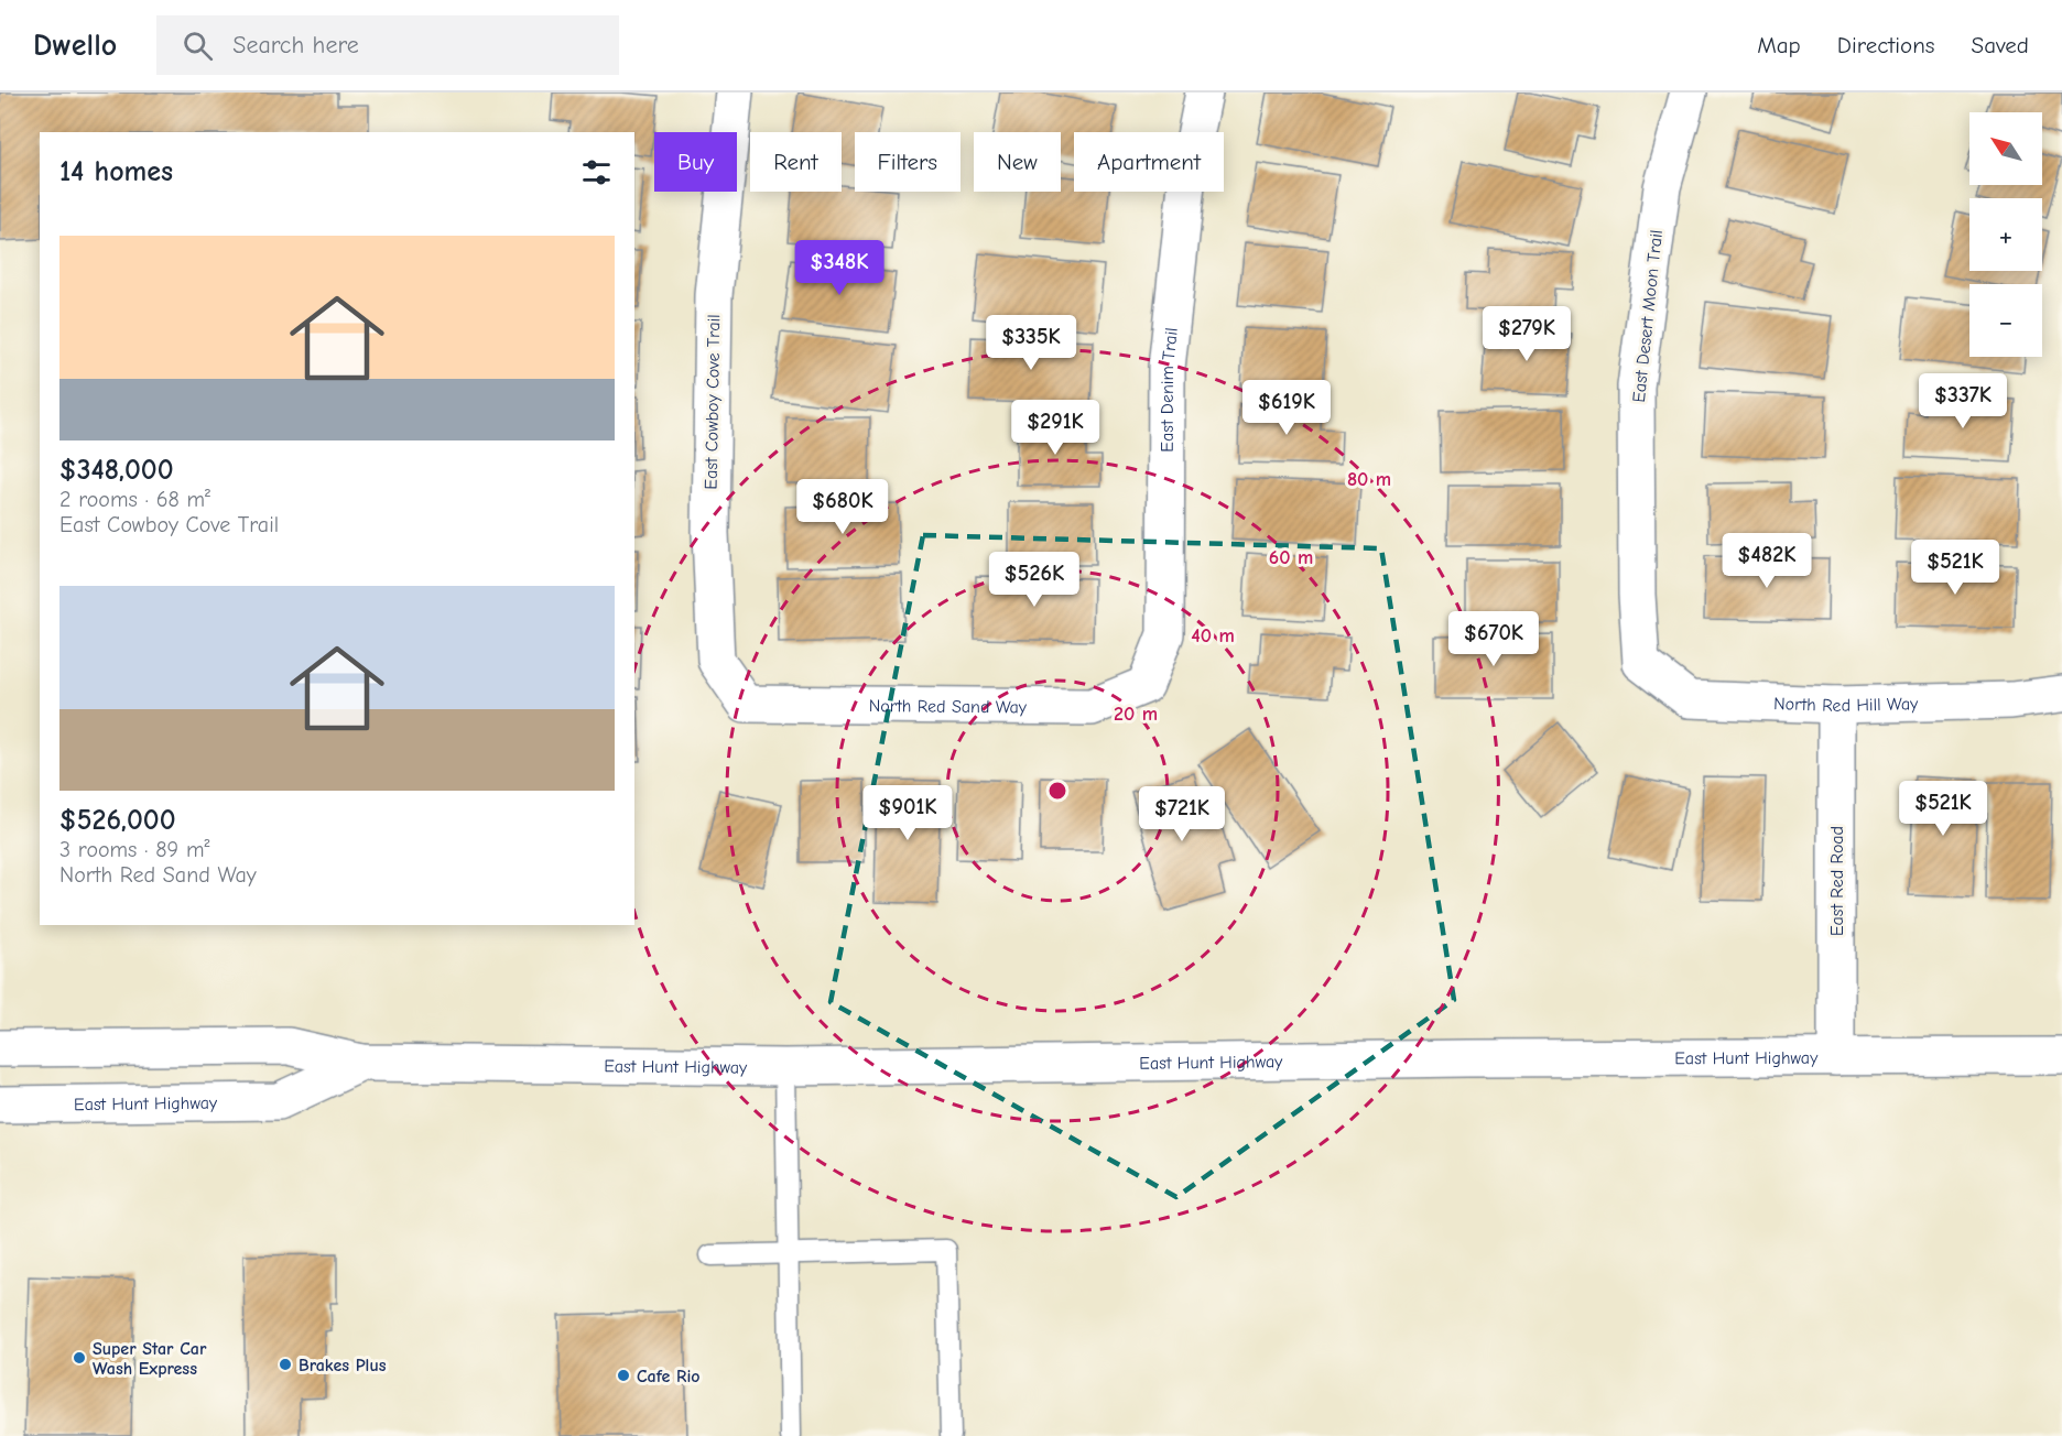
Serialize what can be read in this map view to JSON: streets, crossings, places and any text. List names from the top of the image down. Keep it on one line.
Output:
{"streets":{"street":["East Desert Moon Trail","East Denim Trail","East Cowboy Cove Trail","North Red Hill Way","North Red Sand Way","East Red Road","East Hunt Highway"]},"crossings":[["East Desert Moon Trail","North Red Hill Way"],["East Denim Trail","North Red Sand Way"],["East Cowboy Cove Trail","North Red Sand Way"],["North Red Hill Way","East Red Road"],["East Red Road","East Hunt Highway"]],"places":["Super Star Car Wash Express","Brakes Plus","Cafe Rio"],"north":"top left","page":{"header":"Dwello","search":"Search here","nav":["Map","Directions","Saved"],"map_buttons":["+","−"],"chip":["Buy","Rent","Filters","New","Apartment"],"heading":"14 homes","list":[{"name":"$348,000","note":"2 rooms · 68 m² · East Cowboy Cove Trail"},{"name":"$526,000","note":"3 rooms · 89 m² · North Red Sand Way"}],"price":["$348K","$279K","$335K","$337K","$619K","$291K","$680K","$482K","$521K","$526K","$670K","$521K","$901K","$721K"]},"rings":["80 m","60 m","40 m","20 m"]}
